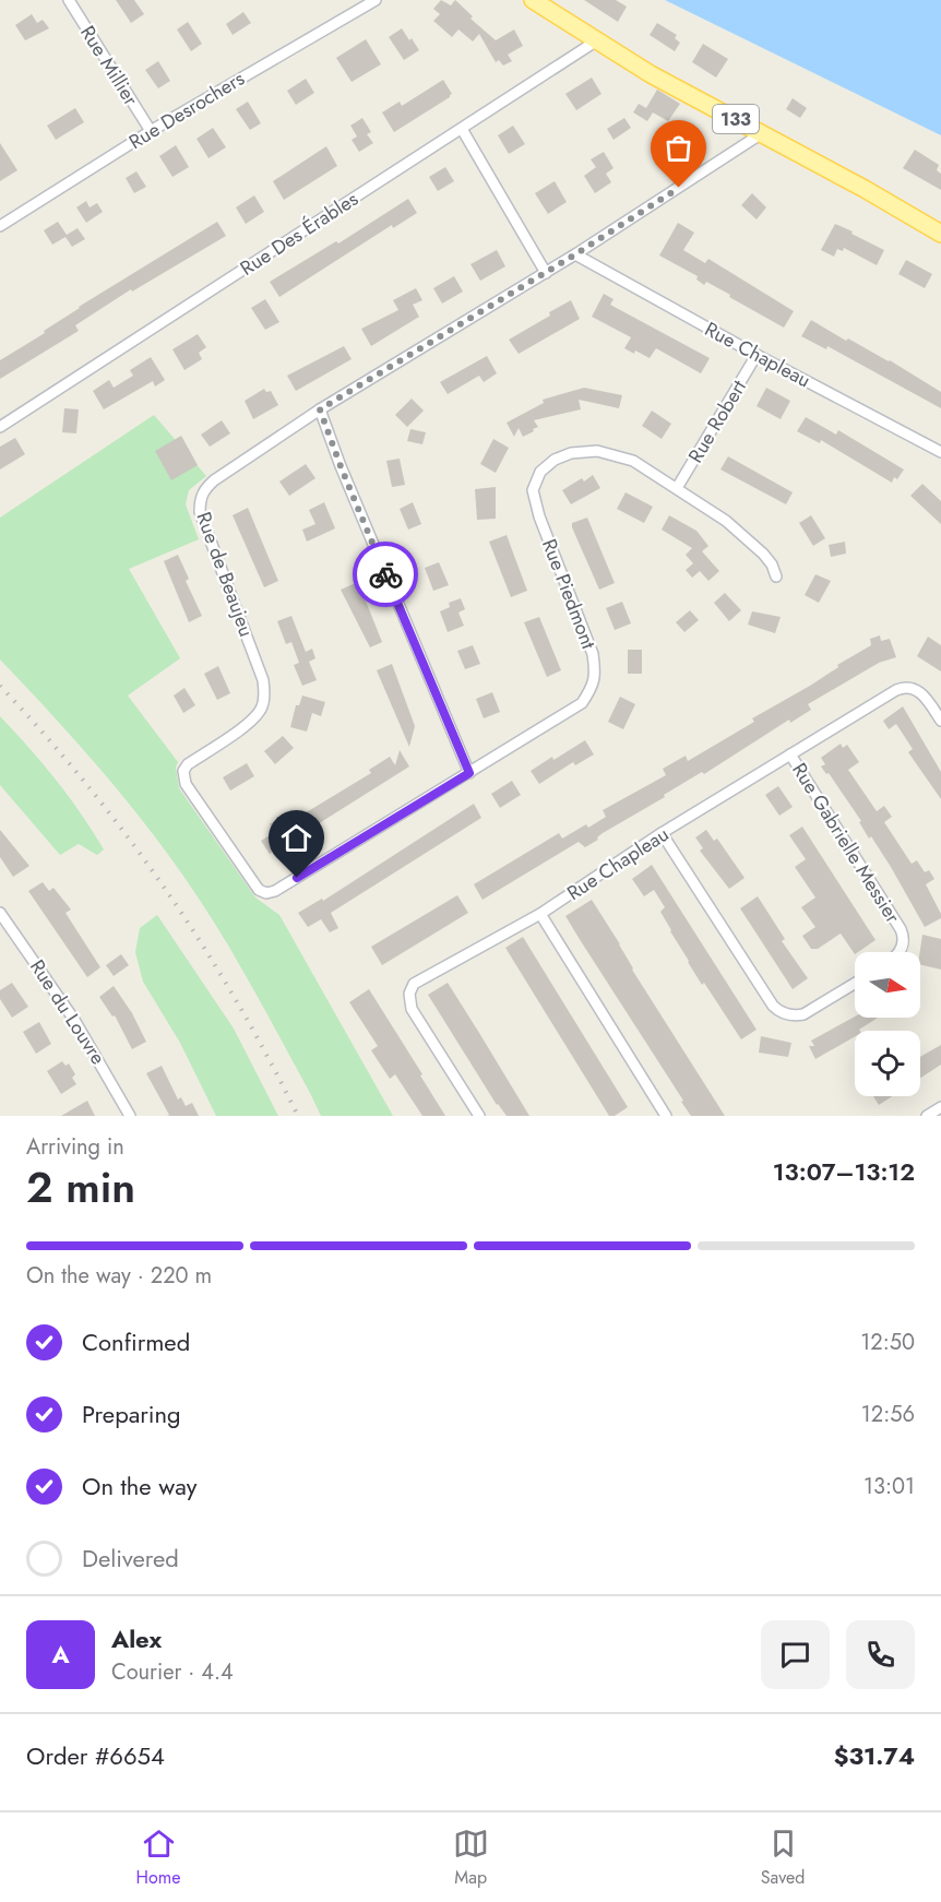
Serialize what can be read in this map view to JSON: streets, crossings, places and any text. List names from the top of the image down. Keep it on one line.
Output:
{"streets":{"main road":["133"],"street":["Rue Millier","Rue Desrochers","Rue Des Érables","Rue Chapleau","Rue Robert","Rue de Beaujeu","Rue Piedmont","Rue Gabrielle Messier","Rue du Louvre"]},"crossings":[["Rue Millier","Rue Desrochers"],["133","Rue Des Érables"],["133","Rue de Beaujeu"],["Rue Chapleau","Rue Robert"],["Rue Chapleau","Rue de Beaujeu"],["Rue Chapleau","Rue Gabrielle Messier"],["Rue Robert","Rue Piedmont"],["Rue de Beaujeu","Rue Piedmont"]],"north":"right","page":{"heading":["2 min","Arriving in","13:07–13:12"],"panel":["Alex","Courier · 4.4","Order #6654","$31.74"],"bar":"On the way · 220 m","list":[["Confirmed","12:50"],["Preparing","12:56"],["On the way","13:01"],"Delivered"],"round":"A","tabs":["Home","Map","Saved"]}}
